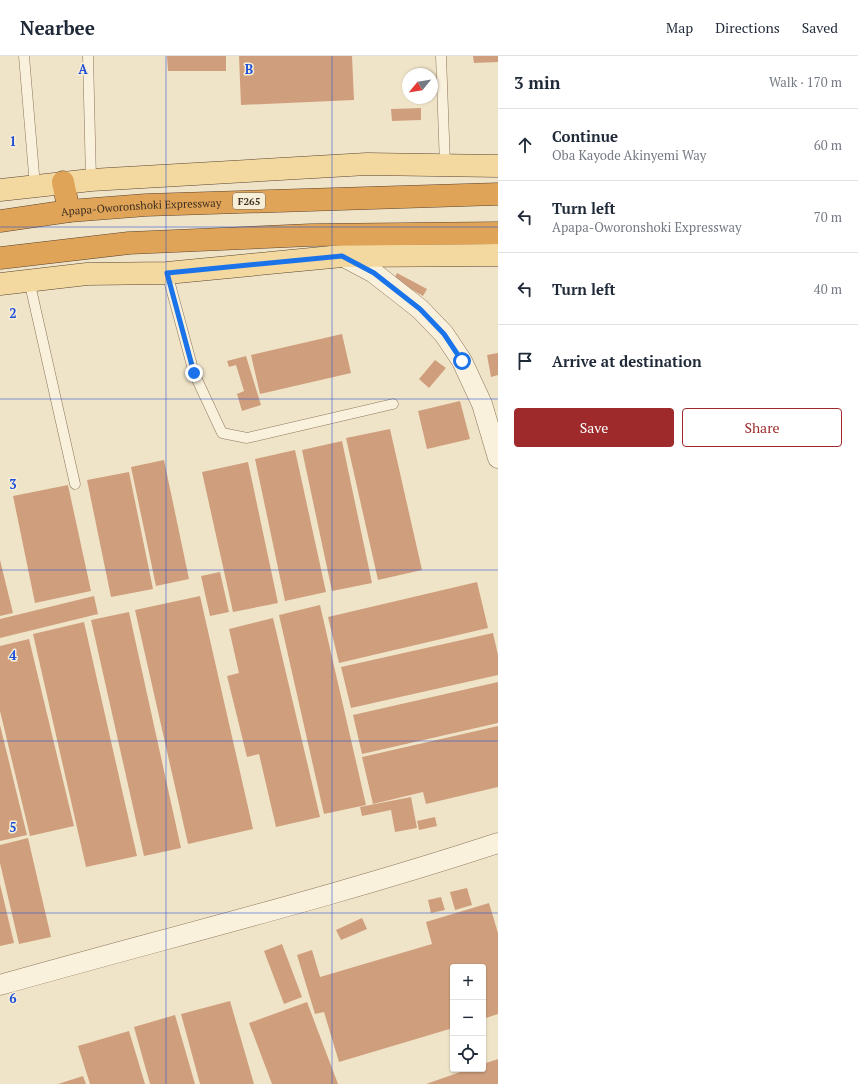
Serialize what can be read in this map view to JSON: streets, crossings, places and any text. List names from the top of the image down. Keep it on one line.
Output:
{"streets":{"highway":["F265","Apapa-Oworonshoki Expressway"]},"north":"bottom left","page":{"header":"Nearbee","nav":["Map","Directions","Saved"],"heading":["3 min","Walk · 170 m"],"list":[["Continue","Oba Kayode Akinyemi Way","60 m"],["Turn left","Apapa-Oworonshoki Expressway","70 m"],["Turn left","40 m"],"Arrive at destination"],"buttons":["Save","Share"],"map_buttons":["+","−"]},"grid":{"columns":["A","B"],"rows":["1","2","3","4","5","6"]}}
